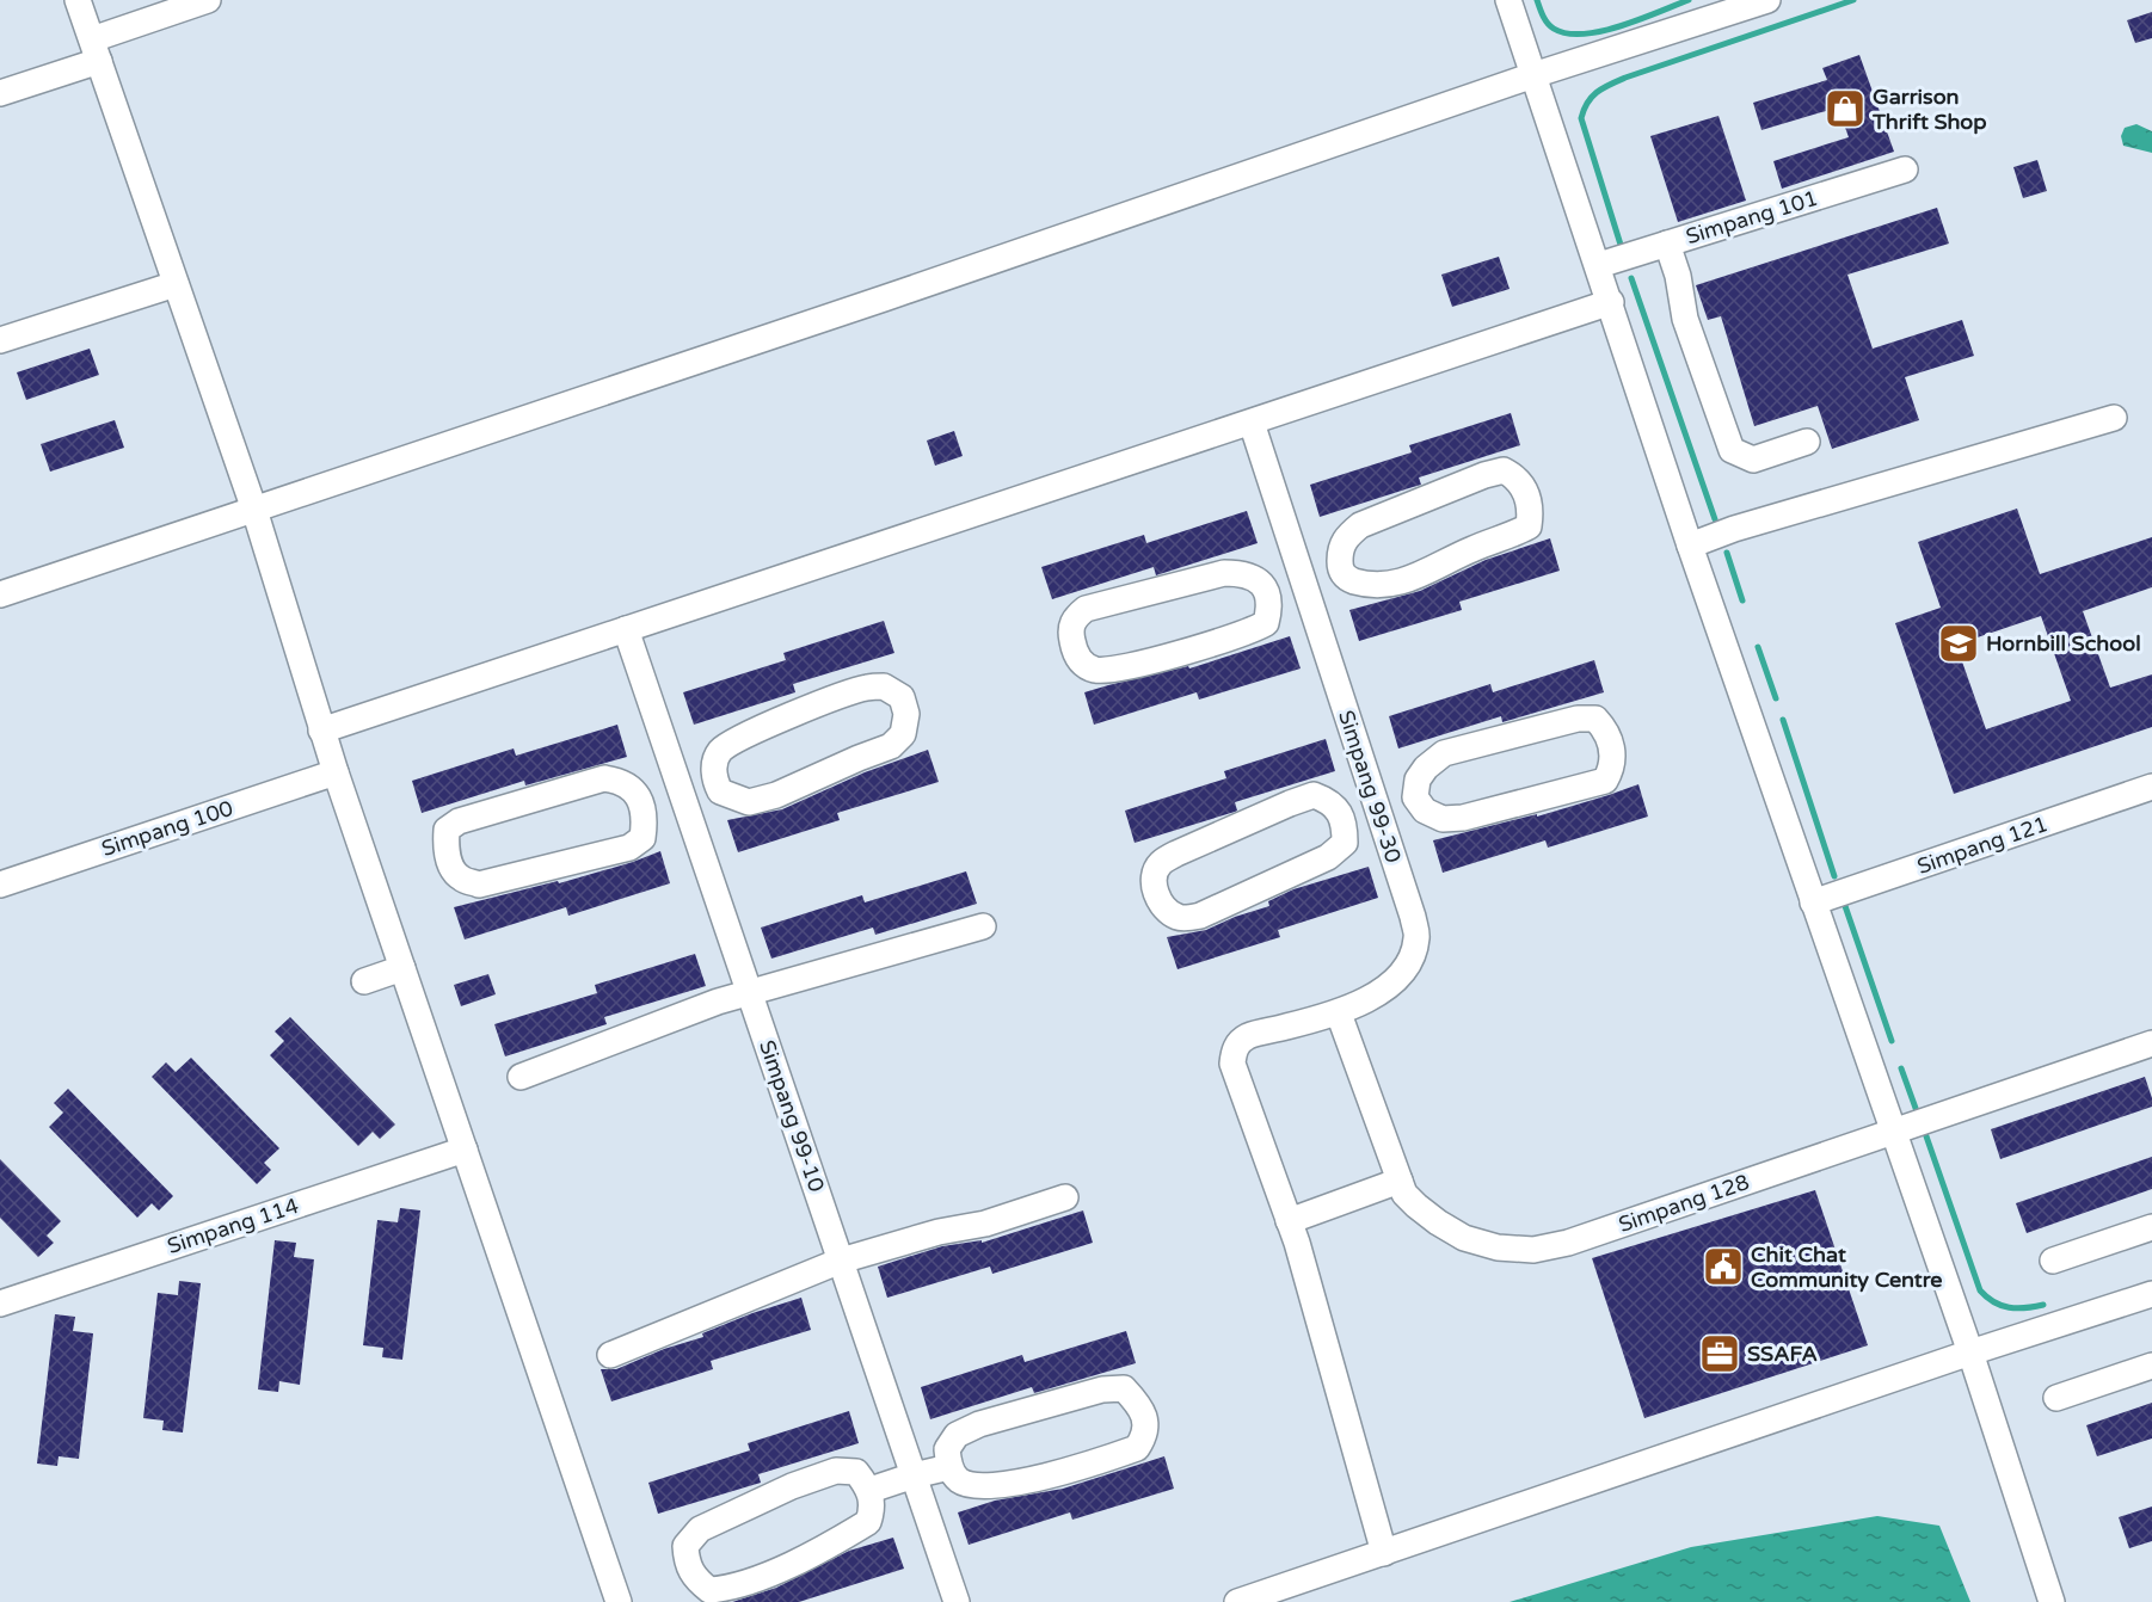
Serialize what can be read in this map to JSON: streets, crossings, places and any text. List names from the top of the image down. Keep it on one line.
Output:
{"streets":{"street":["Simpang 101","Simpang 99-30","Simpang 100","Simpang 121","Simpang 99-10","Simpang 128","Simpang 114"]},"crossings":[["Simpang 99-30","Simpang 128"]],"places":{"shop":["Garrison Thrift Shop"],"school or university":["Hornbill School"],"public building":["Chit Chat Community Centre"],"office":["SSAFA"]}}
